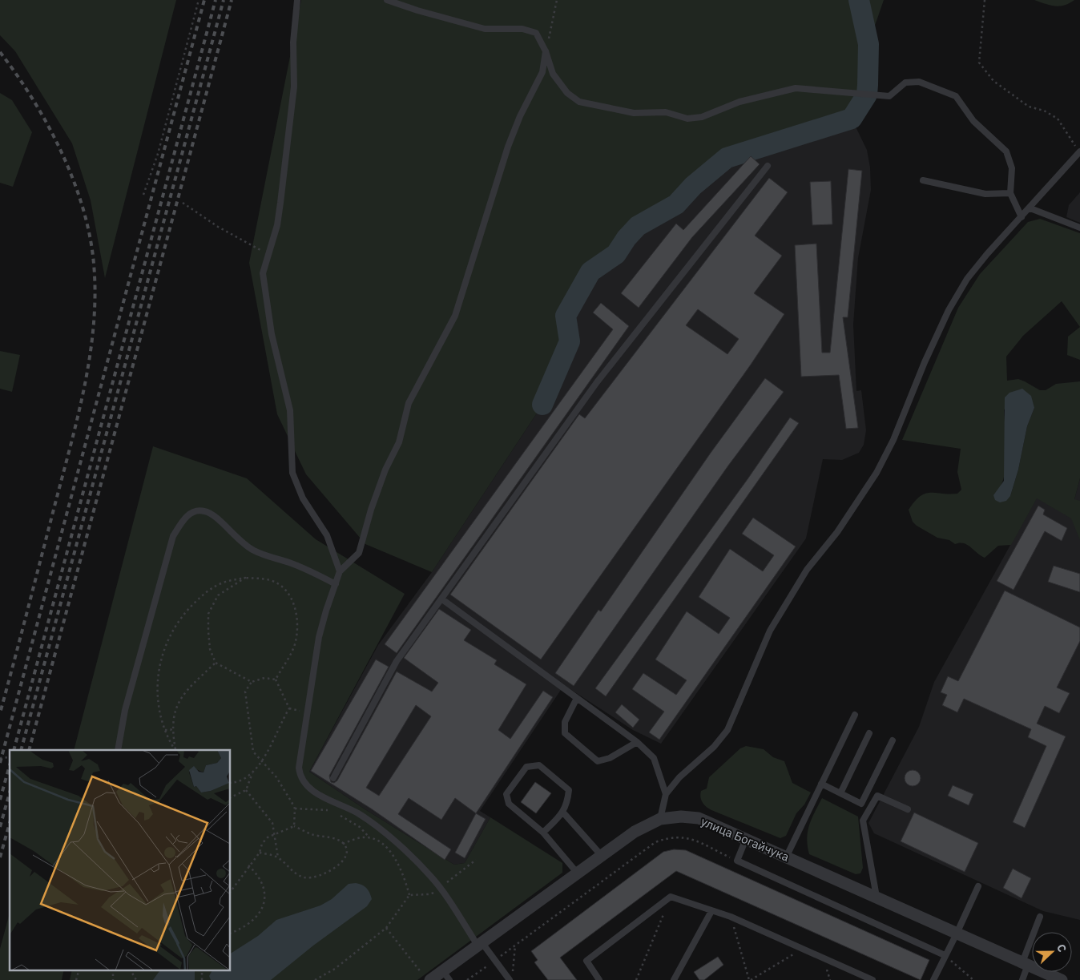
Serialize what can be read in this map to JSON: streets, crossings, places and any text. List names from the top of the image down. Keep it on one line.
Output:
{"streets":{"street":["улица Богайчука"]},"north":"right"}
